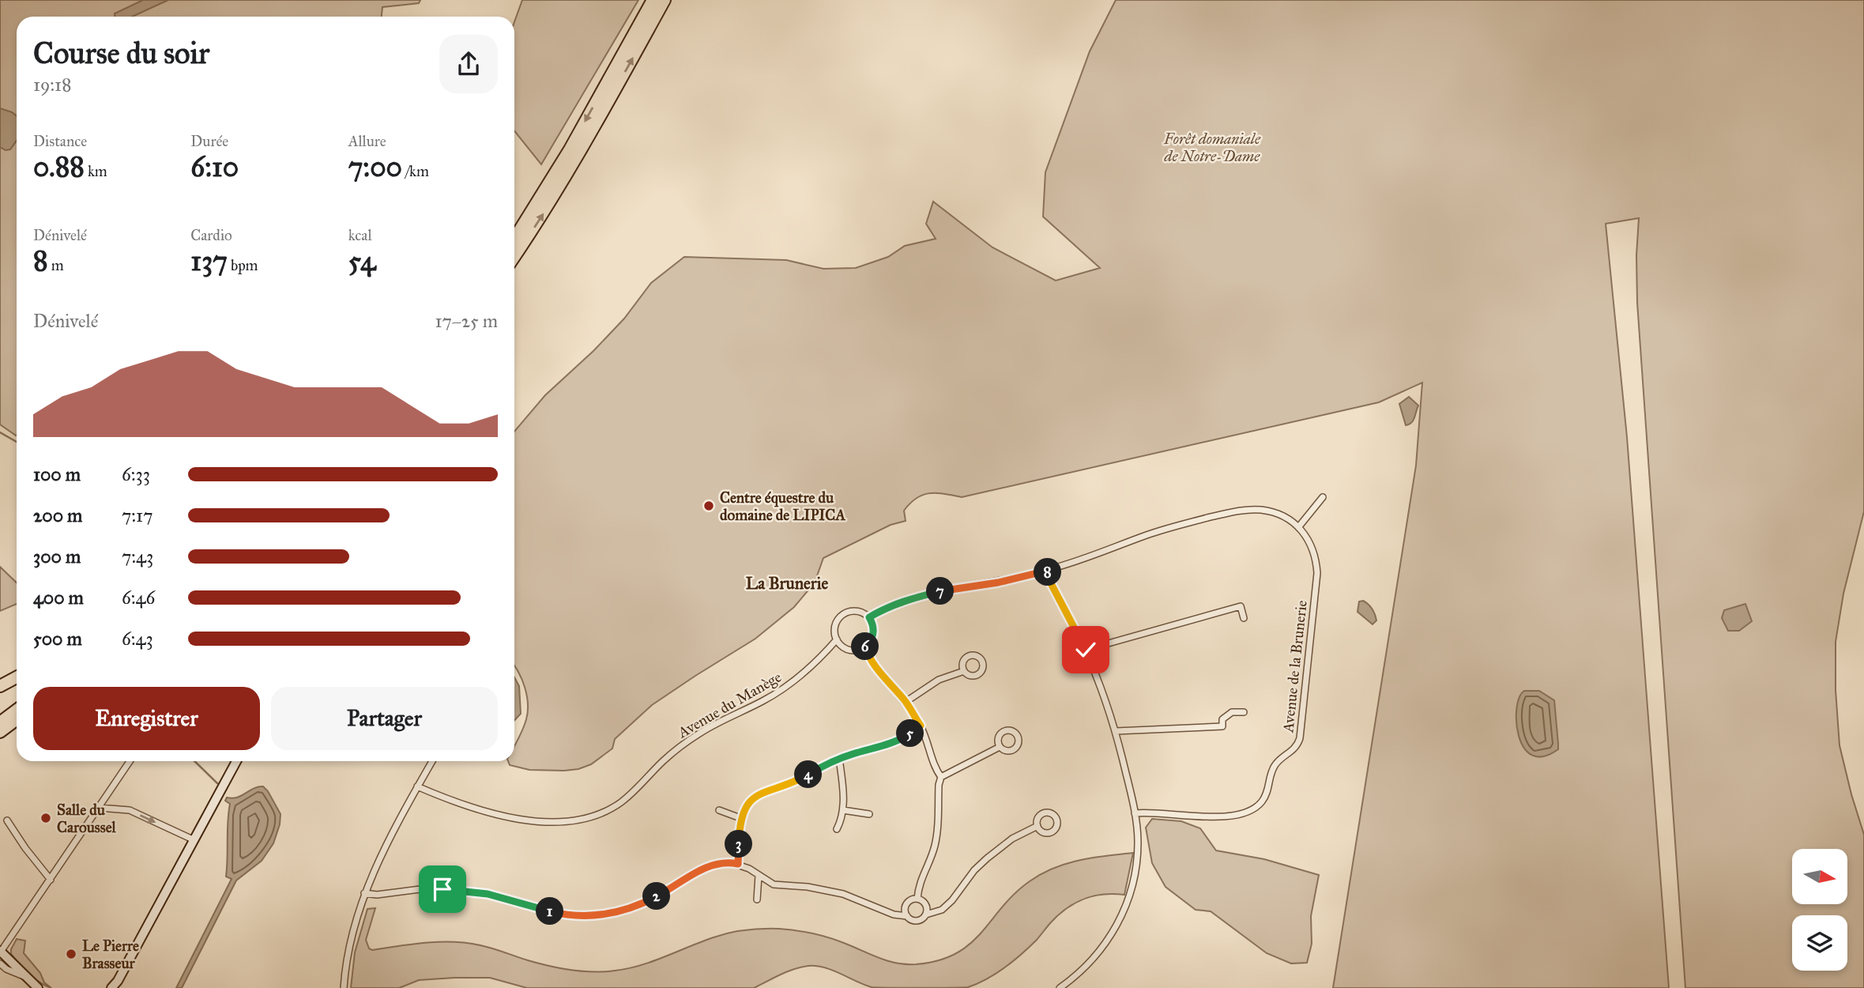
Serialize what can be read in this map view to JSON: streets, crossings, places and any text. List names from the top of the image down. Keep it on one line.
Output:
{"streets":{"street":["Avenue de la Brunerie","Avenue du Manège"]},"crossings":[["Avenue de la Brunerie","Avenue du Manège"]],"districts":["La Brunerie"],"parks":["Forêt domaniale de Notre-Dame"],"places":["Centre équestre du domaine de LIPICA","Salle du Caroussel","Le Pierre Brasseur"],"north":"right","page":{"heading":["Course du soir","19:18"],"stats":[["Distance","0.88 km"],["Durée","6:10"],["Allure","7:00 /km"],["Dénivelé","8 m"],["Cardio","137 bpm"],["kcal","54"]],"chart":["Dénivelé","17–25 m"],"list":[{"name":"100 m","note":"6:33"},{"name":"200 m","note":"7:17"},{"name":"300 m","note":"7:43"},{"name":"400 m","note":"6:46"},{"name":"500 m","note":"6:43"}],"pins":["8","7","6","5","4","3","2","1"],"buttons":["Enregistrer","Partager"]}}
